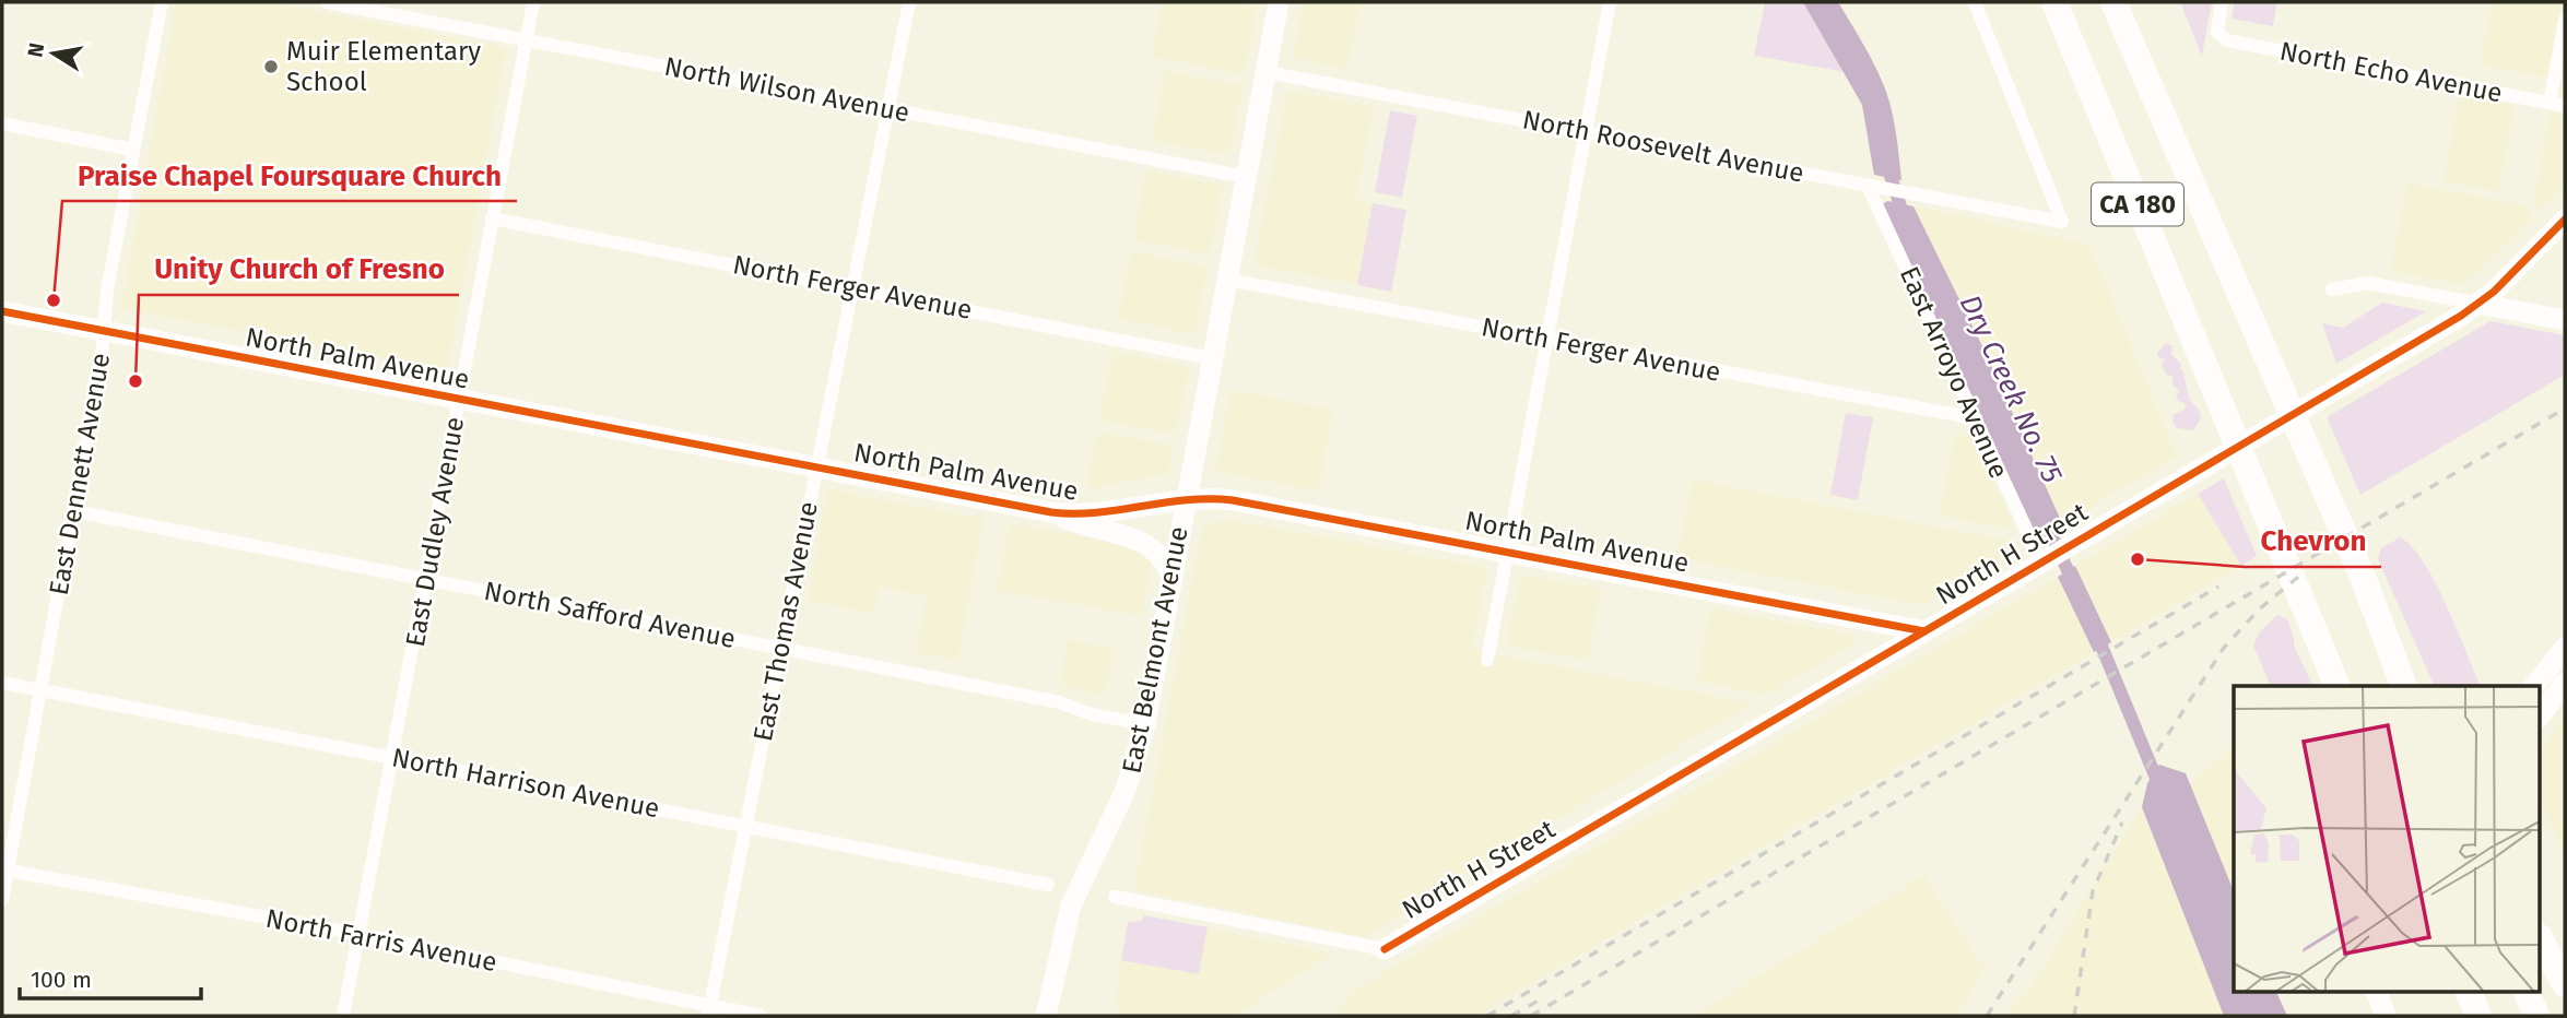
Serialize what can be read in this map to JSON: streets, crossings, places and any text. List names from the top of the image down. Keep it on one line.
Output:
{"streets":{"highway":["CA 180"],"main road":["North Palm Avenue","North H Street","East Belmont Avenue"],"street":["North Echo Avenue","North Wilson Avenue","North Roosevelt Avenue","North Ferger Avenue","East Arroyo Avenue","East Dennett Avenue","East Dudley Avenue","North Safford Avenue","East Thomas Avenue","North Harrison Avenue","North Farris Avenue"]},"crossings":[["North Wilson Avenue","East Dudley Avenue"],["North Wilson Avenue","East Thomas Avenue"],["North Wilson Avenue","East Belmont Avenue"],["North Roosevelt Avenue","East Arroyo Avenue"],["North Roosevelt Avenue","East Belmont Avenue"],["North Ferger Avenue","East Arroyo Avenue"],["North Ferger Avenue","East Dudley Avenue"],["North Ferger Avenue","East Thomas Avenue"],["North Ferger Avenue","East Belmont Avenue"],["North Palm Avenue","East Dennett Avenue"],["North Palm Avenue","East Dudley Avenue"],["North Palm Avenue","North H Street"],["North Palm Avenue","East Thomas Avenue"],["North Palm Avenue","East Belmont Avenue"],["East Arroyo Avenue","North H Street"],["East Dennett Avenue","North Safford Avenue"],["East Dennett Avenue","North Harrison Avenue"],["East Dennett Avenue","North Farris Avenue"],["East Dudley Avenue","North Safford Avenue"],["East Dudley Avenue","North Harrison Avenue"],["East Dudley Avenue","North Farris Avenue"],["North Safford Avenue","East Thomas Avenue"],["North Safford Avenue","East Belmont Avenue"],["East Thomas Avenue","North Harrison Avenue"],["East Thomas Avenue","North Farris Avenue"]],"water":["Dry Creek No. 75"],"places":["Muir Elementary School","Praise Chapel Foursquare Church","Unity Church of Fresno","Chevron"],"scale_bar":"100 m","north":"left"}
